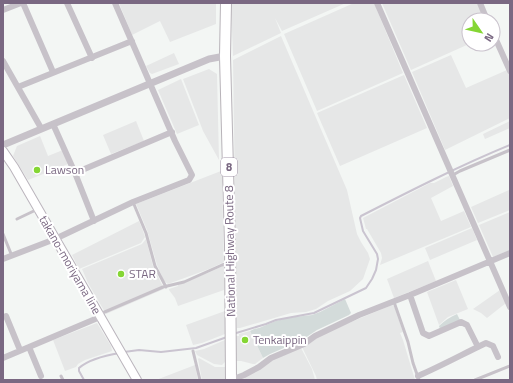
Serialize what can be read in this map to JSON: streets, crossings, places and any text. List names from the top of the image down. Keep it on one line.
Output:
{"streets":{"highway":["8","National Highway Route 8"],"main road":["takano-moriyama line"]},"places":["Lawson","STAR","Tenkaippin"],"north":"bottom right"}
